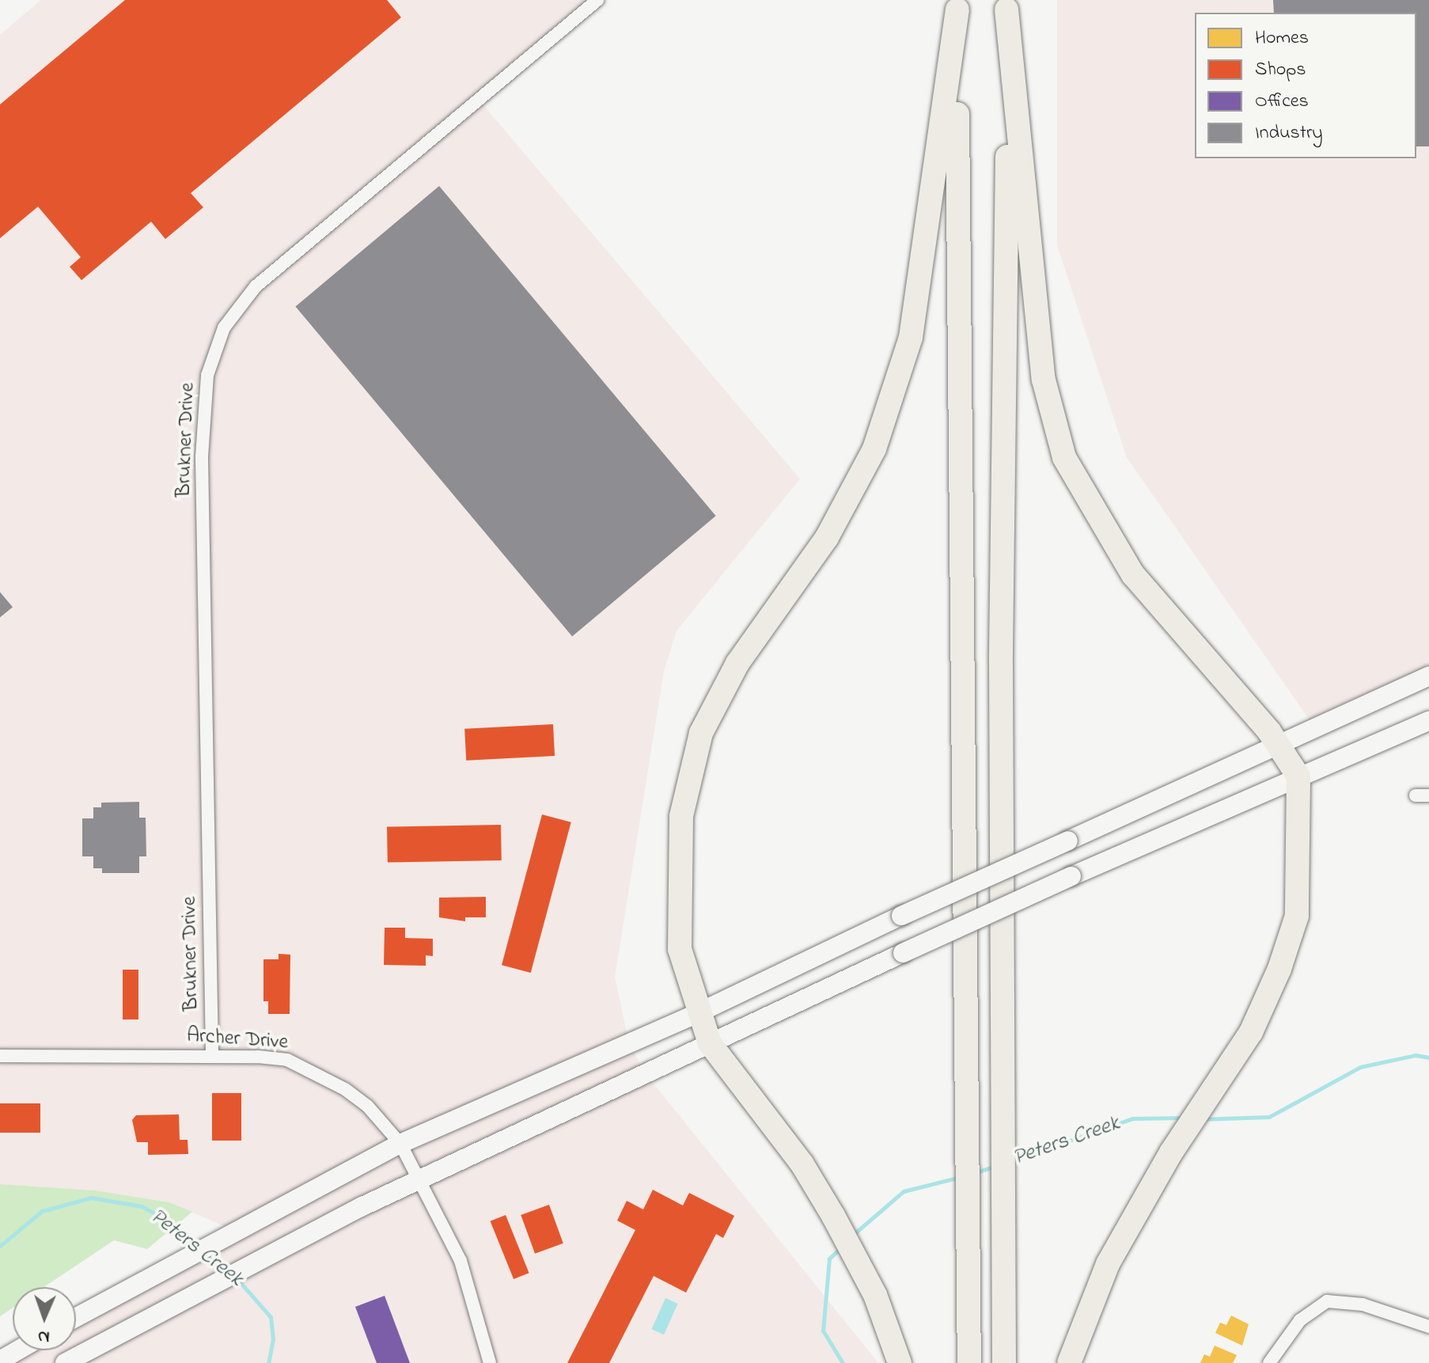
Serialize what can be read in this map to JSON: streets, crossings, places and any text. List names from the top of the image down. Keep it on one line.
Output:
{"streets":{"street":["Brukner Drive","Archer Drive"]},"crossings":[["Brukner Drive","Archer Drive"]],"water":["Peters Creek"],"legend":["Homes","Shops","Offices","Industry"],"north":"bottom"}
